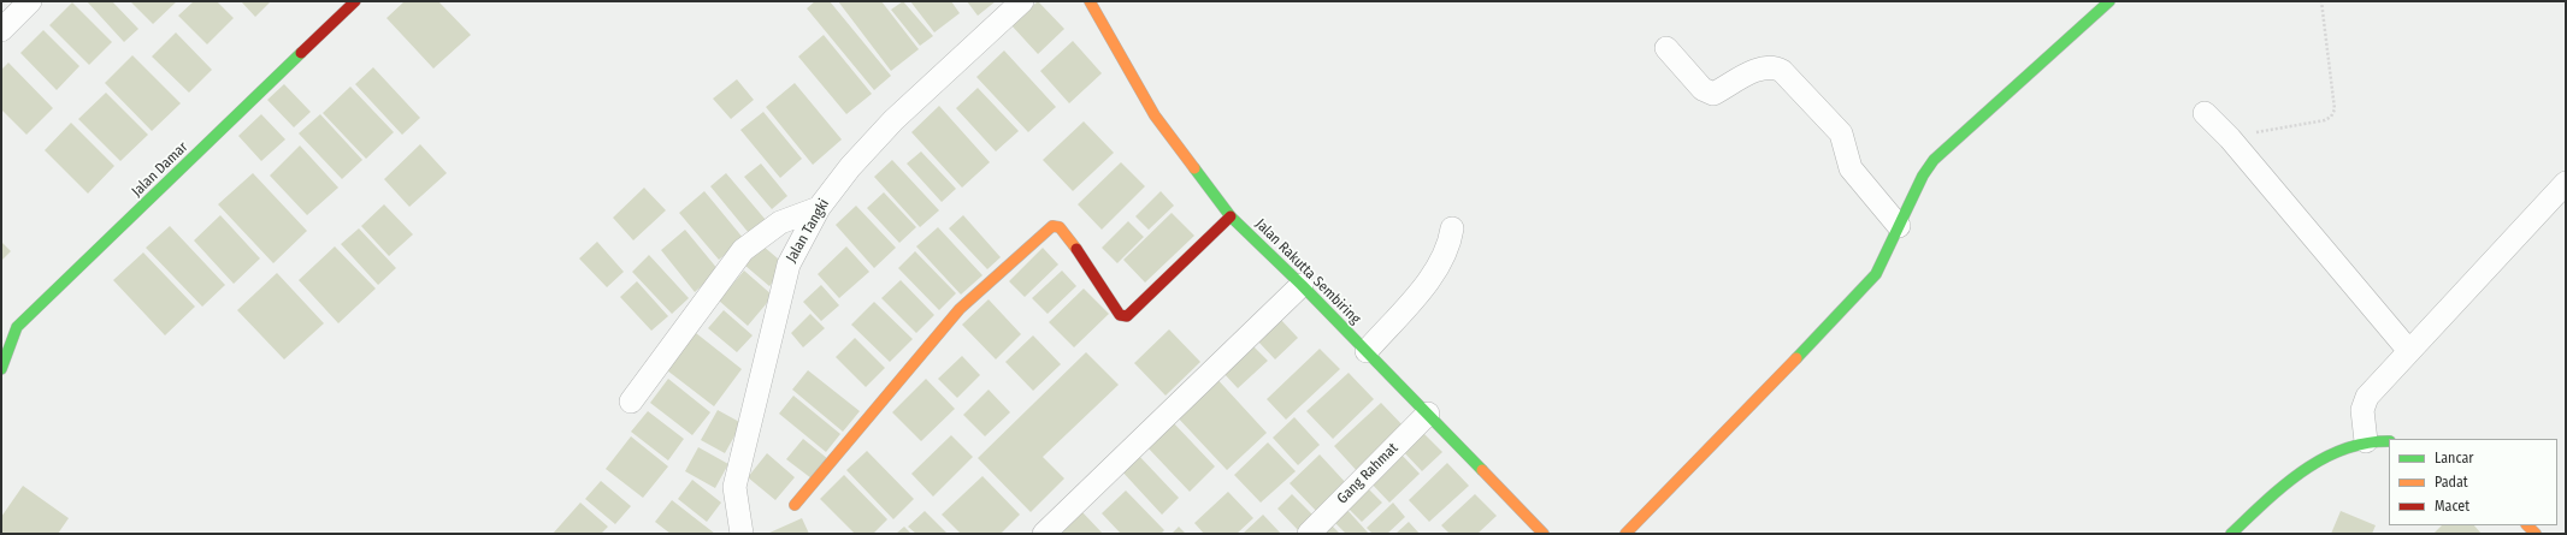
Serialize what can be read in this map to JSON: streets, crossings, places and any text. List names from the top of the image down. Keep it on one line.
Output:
{"streets":{"street":["Jalan Damar","Jalan Tangki","Jalan Rakutta Sembiring","Gang Rahmat"]},"crossings":[["Jalan Rakutta Sembiring","Gang Rahmat"]],"legend":["Lancar","Padat","Macet"]}
